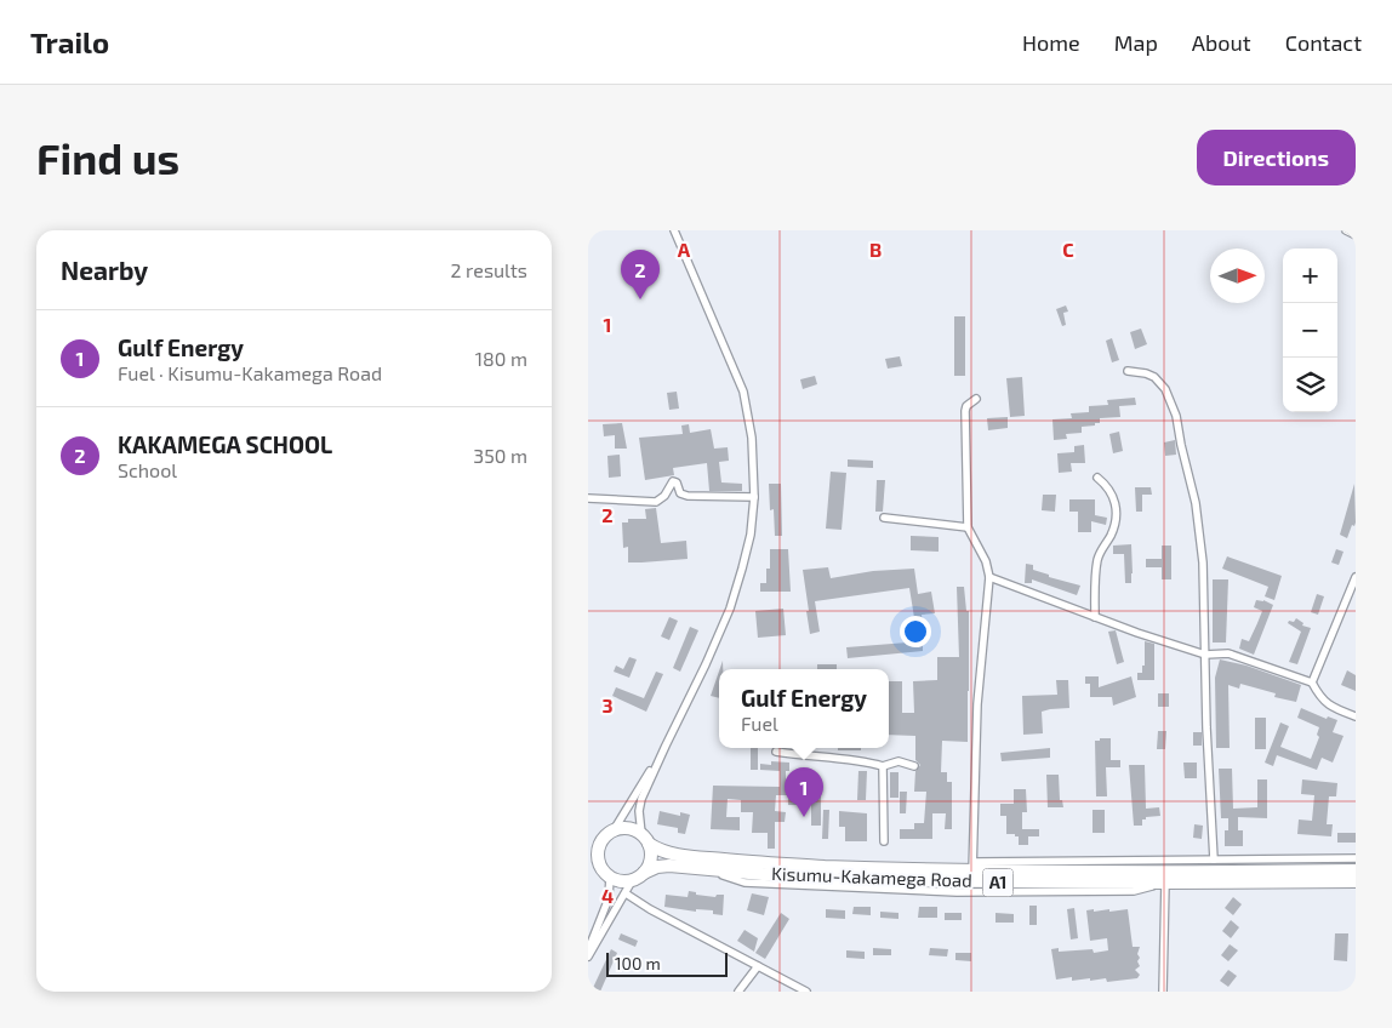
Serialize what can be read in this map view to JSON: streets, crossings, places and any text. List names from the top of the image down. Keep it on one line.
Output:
{"streets":{"highway":["Kisumu-Kakamega Road","A1"]},"scale_bar":"100 m","north":"right","page":{"header":"Trailo","nav":["Home","Map","About","Contact"],"buttons":"Directions","title":"Find us","heading":["Nearby","2 results"],"map_buttons":["+","−"],"pins":["2","1"],"list":[{"mark":"1","name":"Gulf Energy","note":"Fuel · Kisumu-Kakamega Road","value":"180 m"},{"mark":"2","name":"KAKAMEGA SCHOOL","note":"School","value":"350 m"}],"popup":["Gulf Energy","Fuel"],"scale":"100 m"},"grid":{"columns":["A","B","C"],"rows":["1","2","3","4"]}}
